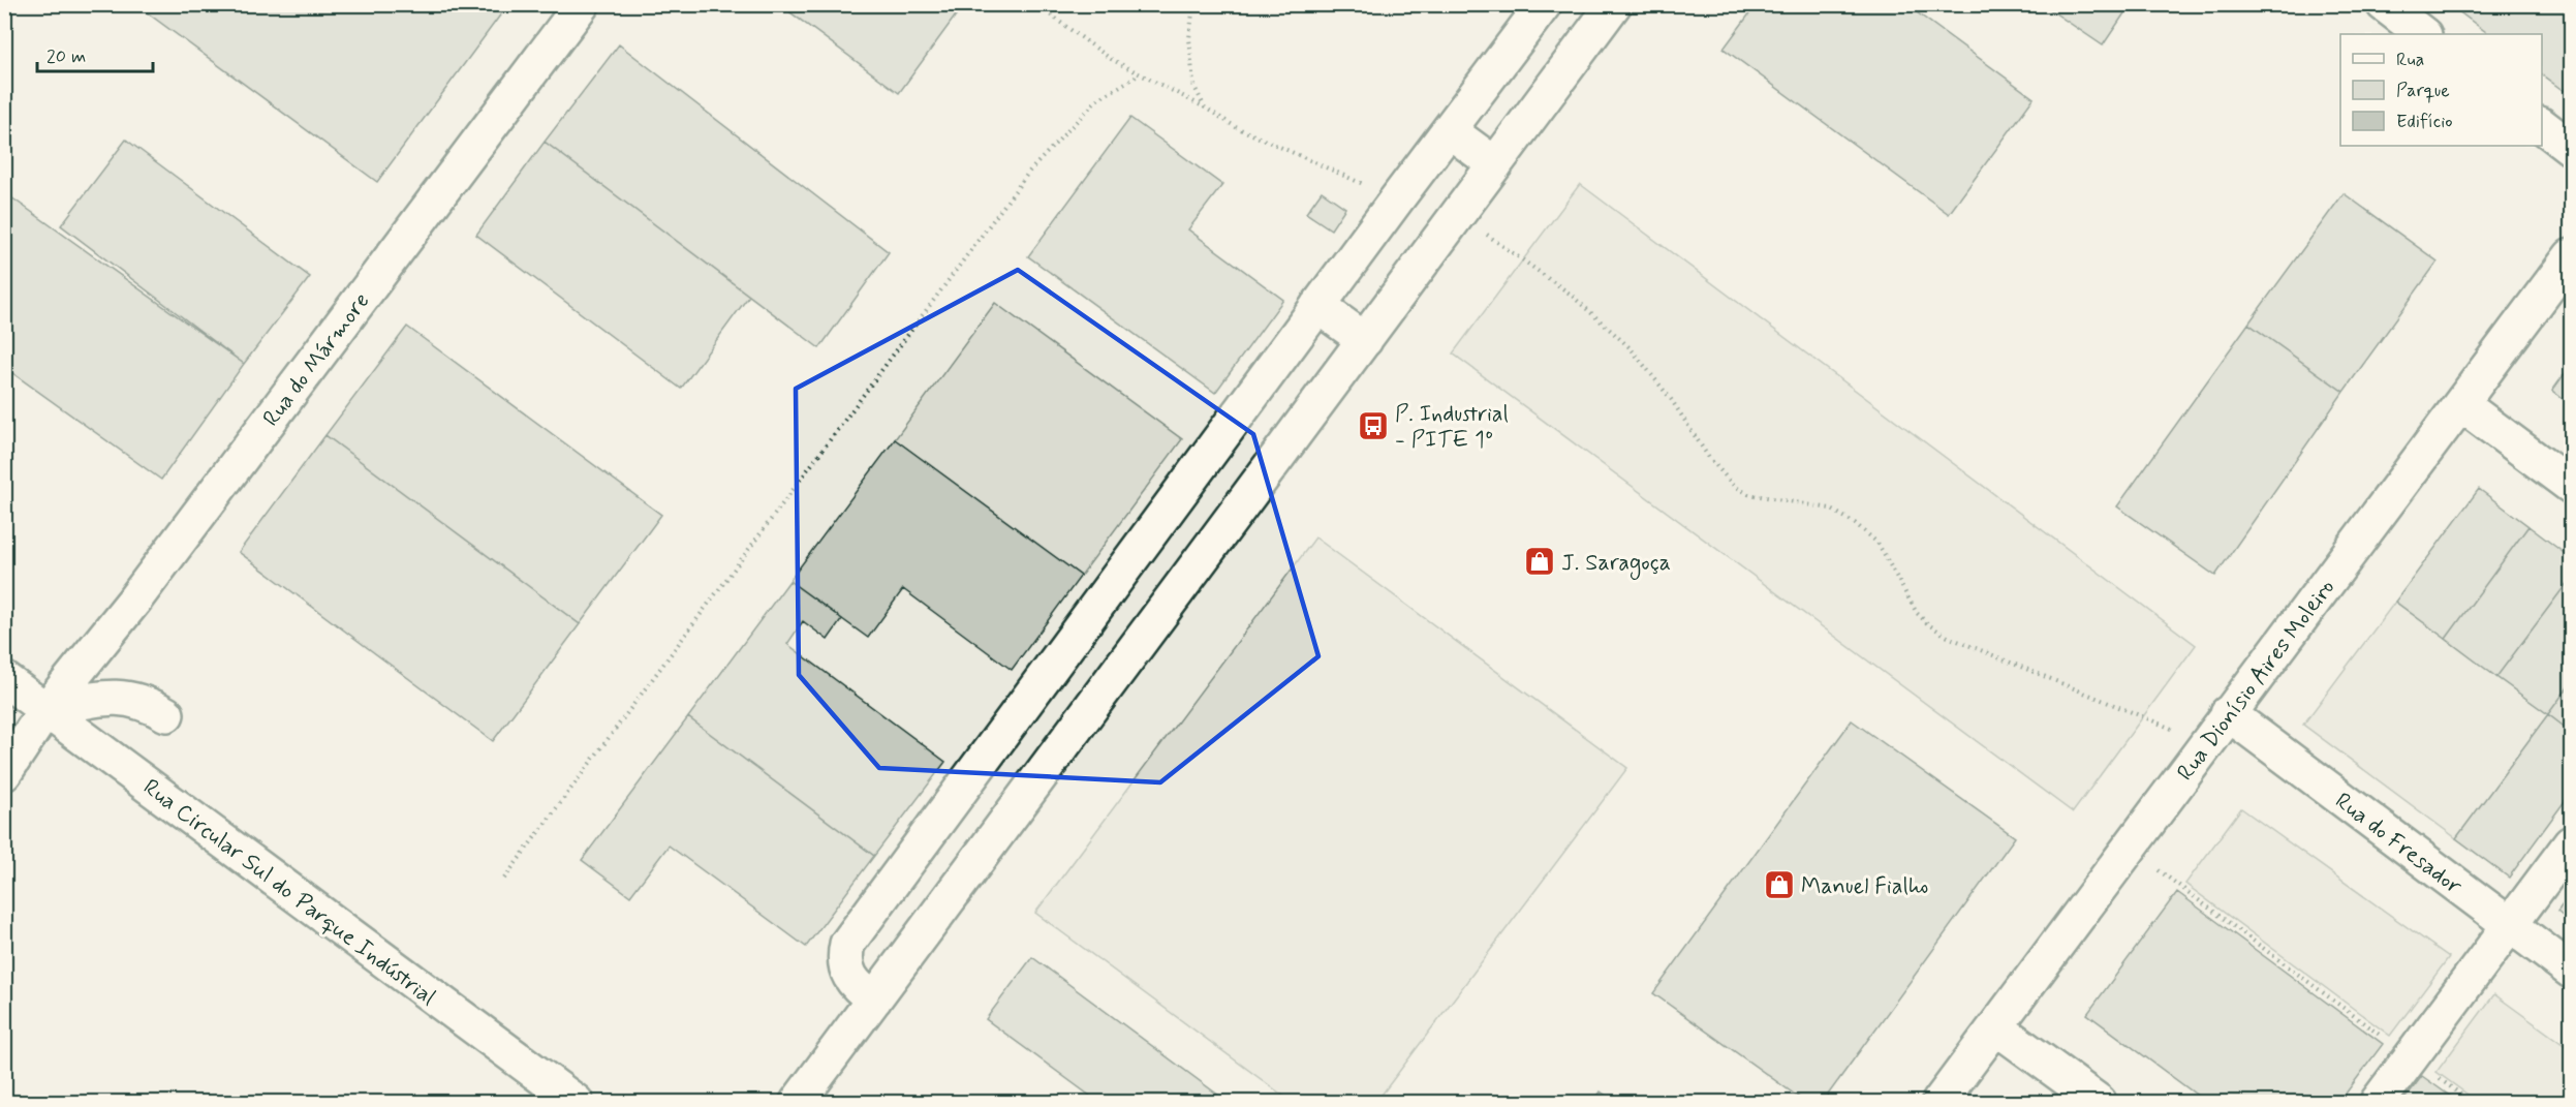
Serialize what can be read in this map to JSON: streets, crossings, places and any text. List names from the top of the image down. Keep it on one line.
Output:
{"streets":{"street":["Rua do Mármore","Rua Dionísio Aires Moleiro","Rua do Fresador","Rua Circular Sul do Parque Indústrial"]},"crossings":[["Rua do Mármore","Rua Circular Sul do Parque Indústrial"],["Rua Dionísio Aires Moleiro","Rua do Fresador"]],"places":{"bus stop":["P. Industrial - PITE 1º"],"shop":["J. Saragoça","Manuel Fialho"]},"legend":["Rua","Parque","Edifício"],"scale_bar":"20 m"}
